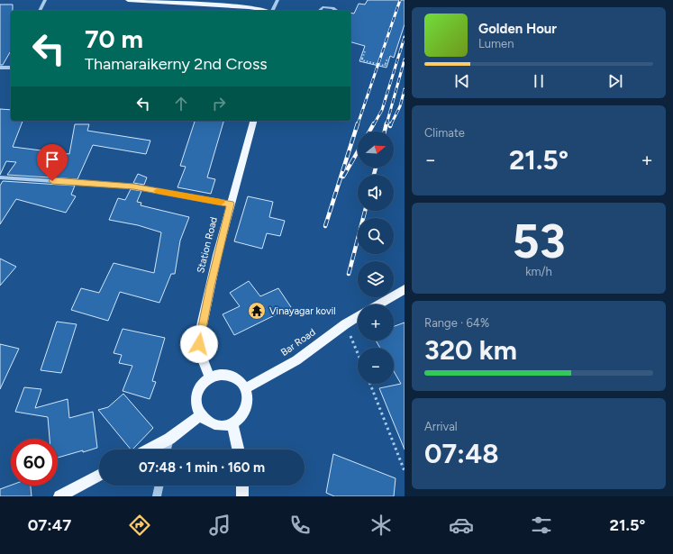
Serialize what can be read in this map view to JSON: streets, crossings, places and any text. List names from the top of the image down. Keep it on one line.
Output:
{"streets":{"main road":["Station Road","Bar Road"]},"crossings":[["Station Road","Bar Road"]],"places":{"temple":["Vinayagar kovil"]},"north":"right","page":{"turn":["70 m","Thamaraikerny 2nd Cross"],"song":["Golden Hour","Lumen"],"tile":["Climate",["53","km/h"],["Range · 64%","320 km"],["Arrival","07:48"]],"map_buttons":["+","−"],"heat":["−","21.5°","+"],"limit":"60","trip":"07:48 · 1 min · 160 m","tabs":["07:47","21.5°"]}}
